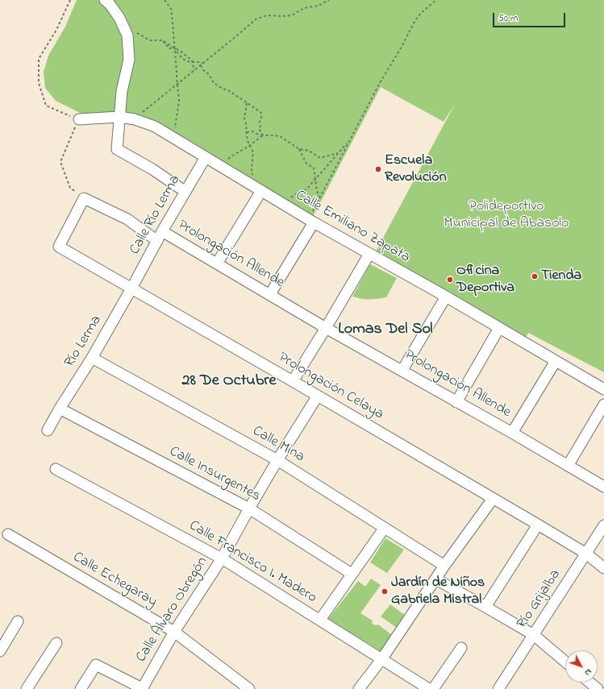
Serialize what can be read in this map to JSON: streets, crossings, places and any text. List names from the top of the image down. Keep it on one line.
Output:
{"streets":{"street":["Calle Río Lerma","Calle Emiliano Zapata","Prolongación Allende","Río Lerma","Prolongación Celaya","Calle Mina","Calle Insurgentes","Calle Francisco I. Madero","Calle Echegaray","Río Grijalba","Calle Álvaro Obregón"]},"crossings":[["Calle Río Lerma","Calle Emiliano Zapata"],["Calle Río Lerma","Prolongación Allende"],["Calle Río Lerma","Río Lerma"],["Calle Río Lerma","Prolongación Celaya"],["Río Lerma","Prolongación Celaya"],["Río Lerma","Calle Mina"],["Río Lerma","Calle Insurgentes"],["Prolongación Celaya","Río Grijalba"],["Prolongación Celaya","Calle Álvaro Obregón"],["Calle Mina","Calle Álvaro Obregón"],["Calle Insurgentes","Calle Álvaro Obregón"],["Calle Francisco I. Madero","Calle Álvaro Obregón"],["Calle Echegaray","Calle Álvaro Obregón"]],"districts":["Lomas Del Sol","28 De Octubre"],"parks":["Polideportivo Municipal de Abasolo"],"places":["Escuela Revolución","Tienda","Oficina Deportiva","Jardín de Niños Gabriela Mistral"],"scale_bar":"50 m","north":"bottom right"}
